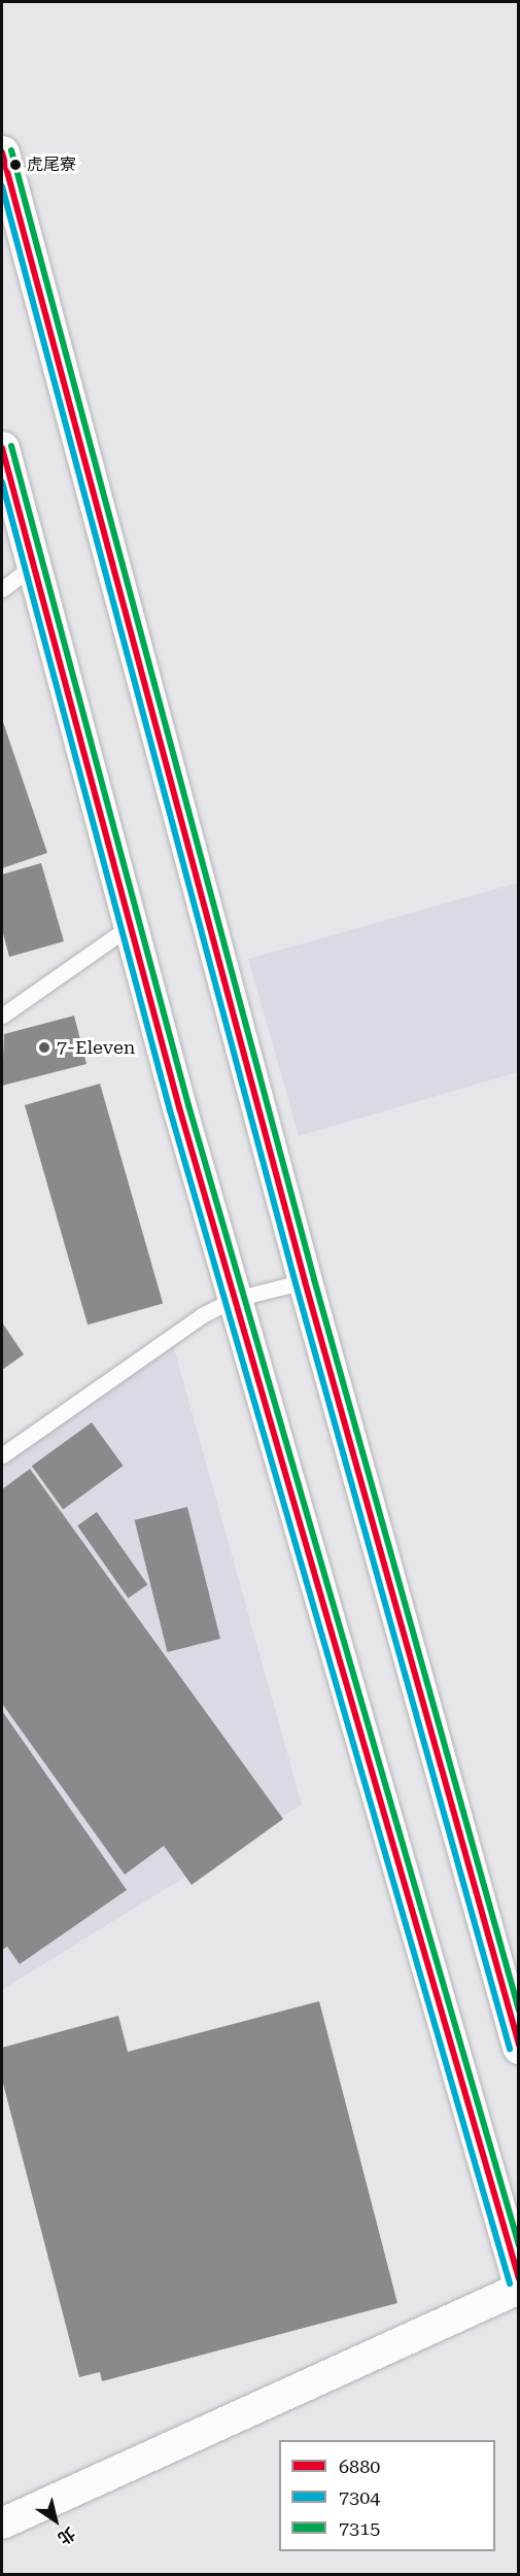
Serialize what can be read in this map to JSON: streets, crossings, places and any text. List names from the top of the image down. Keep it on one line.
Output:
{"places":["虎尾寮","7-Eleven"],"lines":["transit line 7315","transit line 6880","transit line 7304"],"legend":["6880","7304","7315"],"north":"bottom right"}
